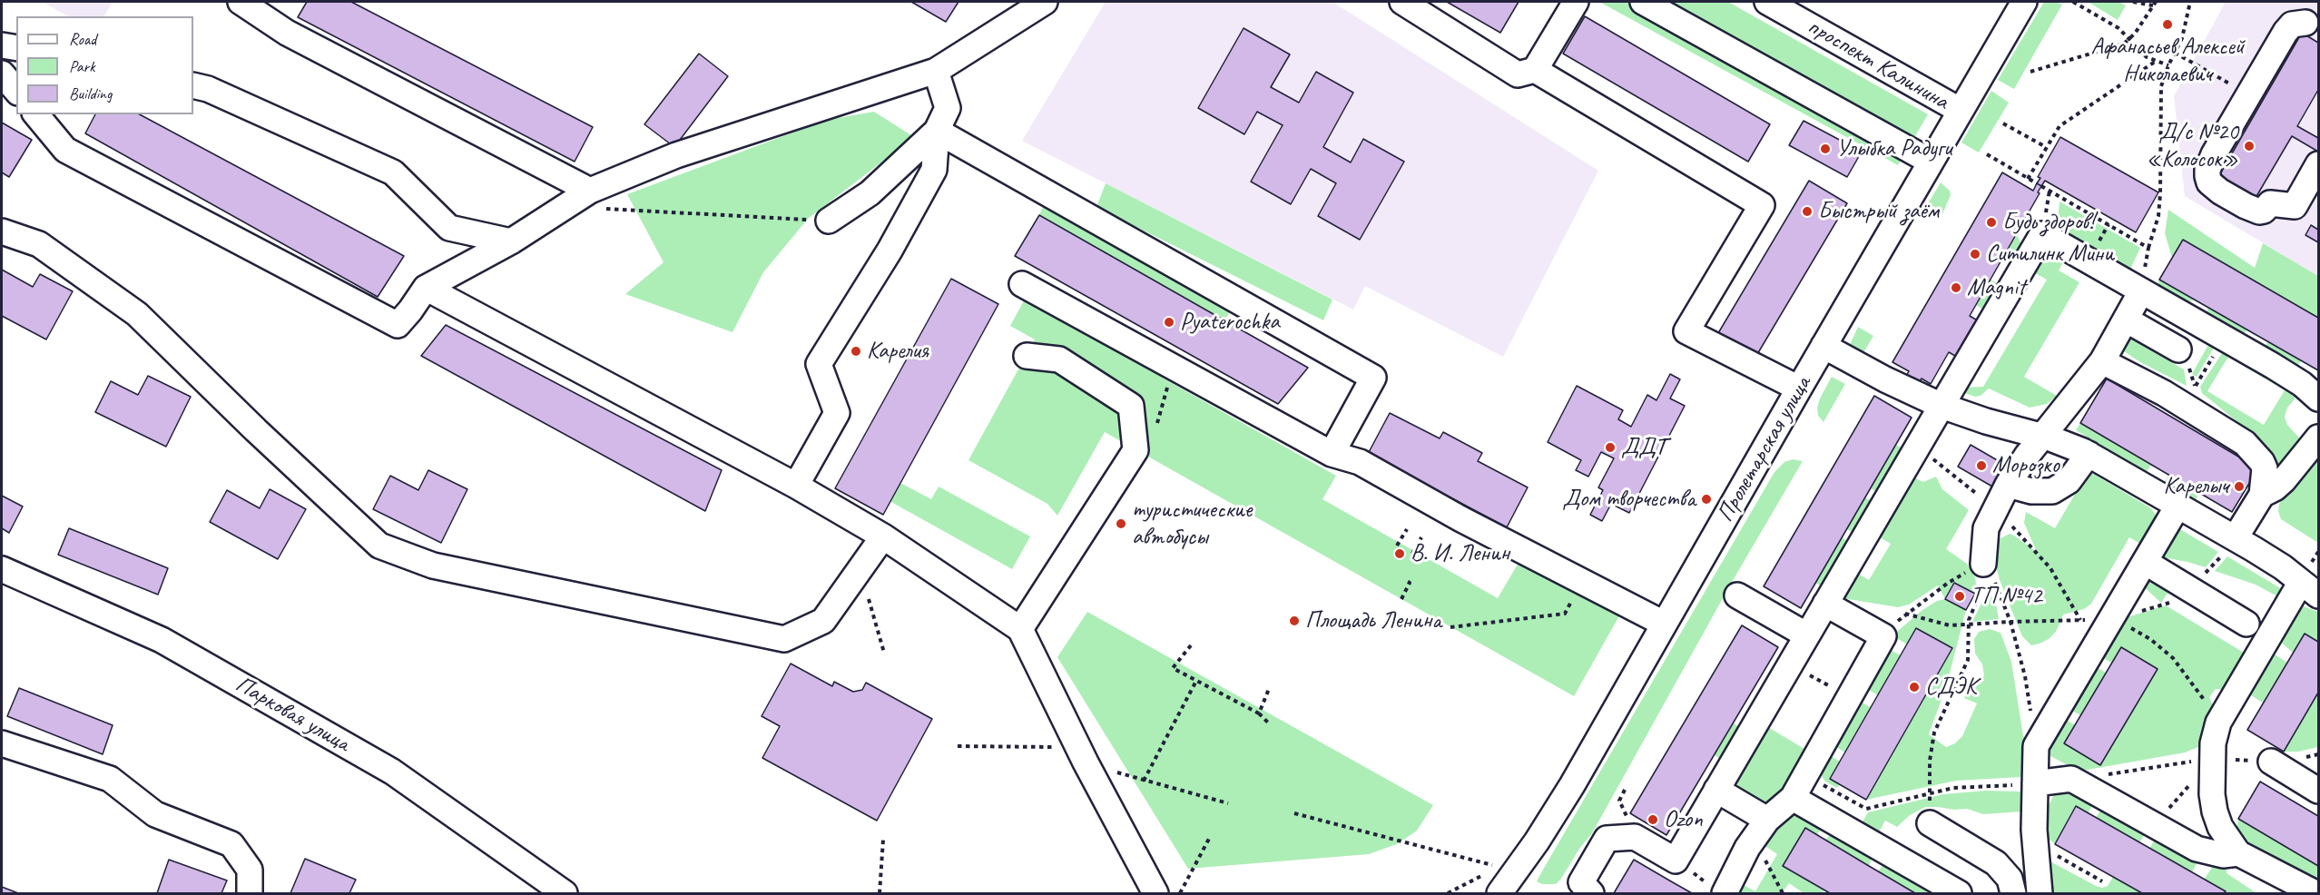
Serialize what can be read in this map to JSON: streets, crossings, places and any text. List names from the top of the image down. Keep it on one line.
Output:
{"streets":{"street":["проспект Калинина","Пролетарская улица","Парковая улица"]},"crossings":[["проспект Калинина","Пролетарская улица"]],"places":["Афанасьев Алексей Николаевич","Д/с №20 «Колосок»","Улыбка Радуги","Быстрый заём","Будь здоров!","Ситилинк Мини","Magnit","Pyaterochka","Карелия","ДДТ","Морозко","Карелыч","Дом творчества","туристические автобусы","В. И. Ленин","ТП №42","Площадь Ленина","СДЭК","Ozon"],"legend":["Road","Park","Building"]}
